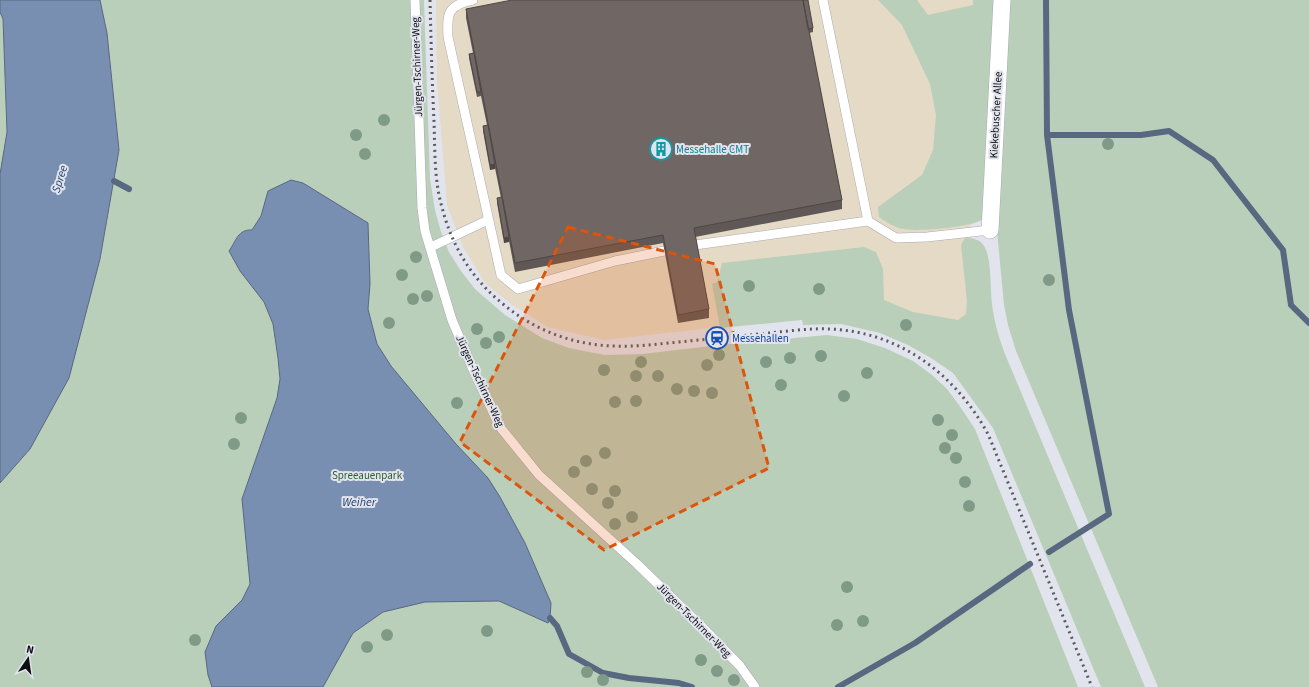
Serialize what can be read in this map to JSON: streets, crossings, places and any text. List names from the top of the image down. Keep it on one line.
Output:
{"streets":{"street":["Kiekebuscher Allee"],"lane":["Jürgen-Tschirner-Weg"]},"water":["Spree","Weiher"],"parks":["Spreeauenpark"],"places":{"building":["Messehalle CMT"],"station":["Messehallen"]},"north":"top"}
